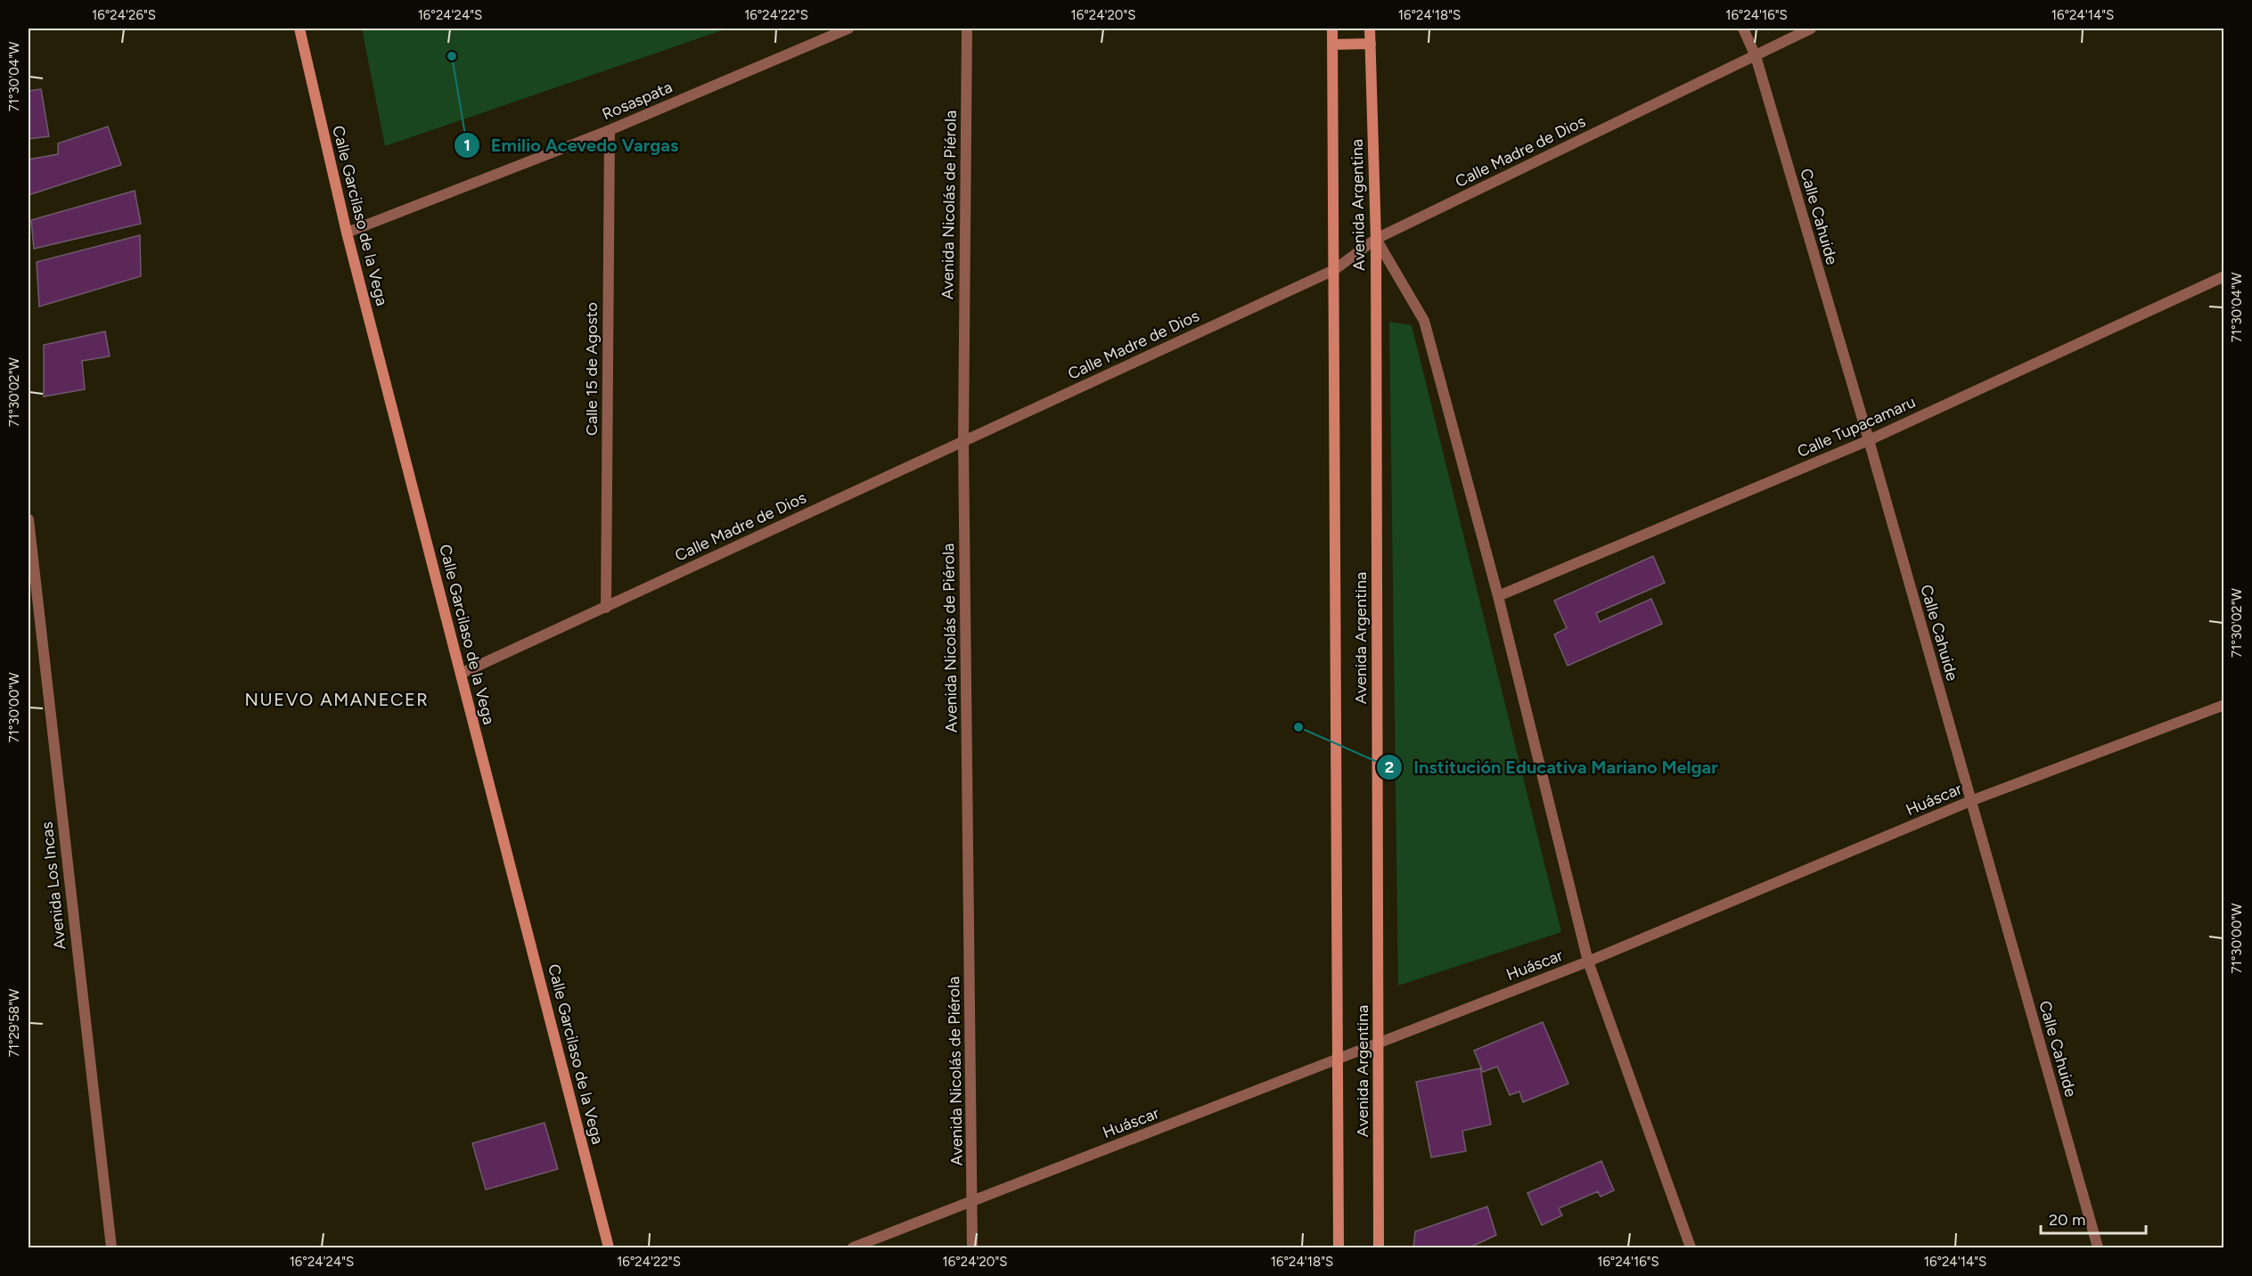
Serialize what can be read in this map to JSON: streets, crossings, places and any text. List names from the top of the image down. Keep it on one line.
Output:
{"streets":{"street":["Rosaspata","Calle Madre de Dios","Avenida Nicolás de Piérola","Avenida Argentina","Calle Garcilaso de la Vega","Calle Cahuide","Calle 15 de Agosto","Calle Tupacamaru","Huáscar","Avenida Los Incas"]},"crossings":[["Rosaspata","Calle Garcilaso de la Vega"],["Rosaspata","Calle 15 de Agosto"],["Calle Madre de Dios","Avenida Nicolás de Piérola"],["Calle Madre de Dios","Avenida Argentina"],["Calle Madre de Dios","Calle Garcilaso de la Vega"],["Calle Madre de Dios","Calle Cahuide"],["Calle Madre de Dios","Calle 15 de Agosto"],["Avenida Nicolás de Piérola","Huáscar"],["Avenida Argentina","Huáscar"],["Calle Cahuide","Calle Tupacamaru"],["Calle Cahuide","Huáscar"]],"districts":["NUEVO AMANECER"],"places":["Emilio Acevedo Vargas","Institución Educativa Mariano Melgar"],"scale_bar":"20 m","coordinates":["16°24'26\"S","16°24'24\"S","16°24'22\"S","16°24'20\"S","16°24'18\"S","16°24'16\"S","16°24'14\"S","71°30'04\"W","71°30'02\"W","71°30'00\"W","71°29'58\"W"]}
